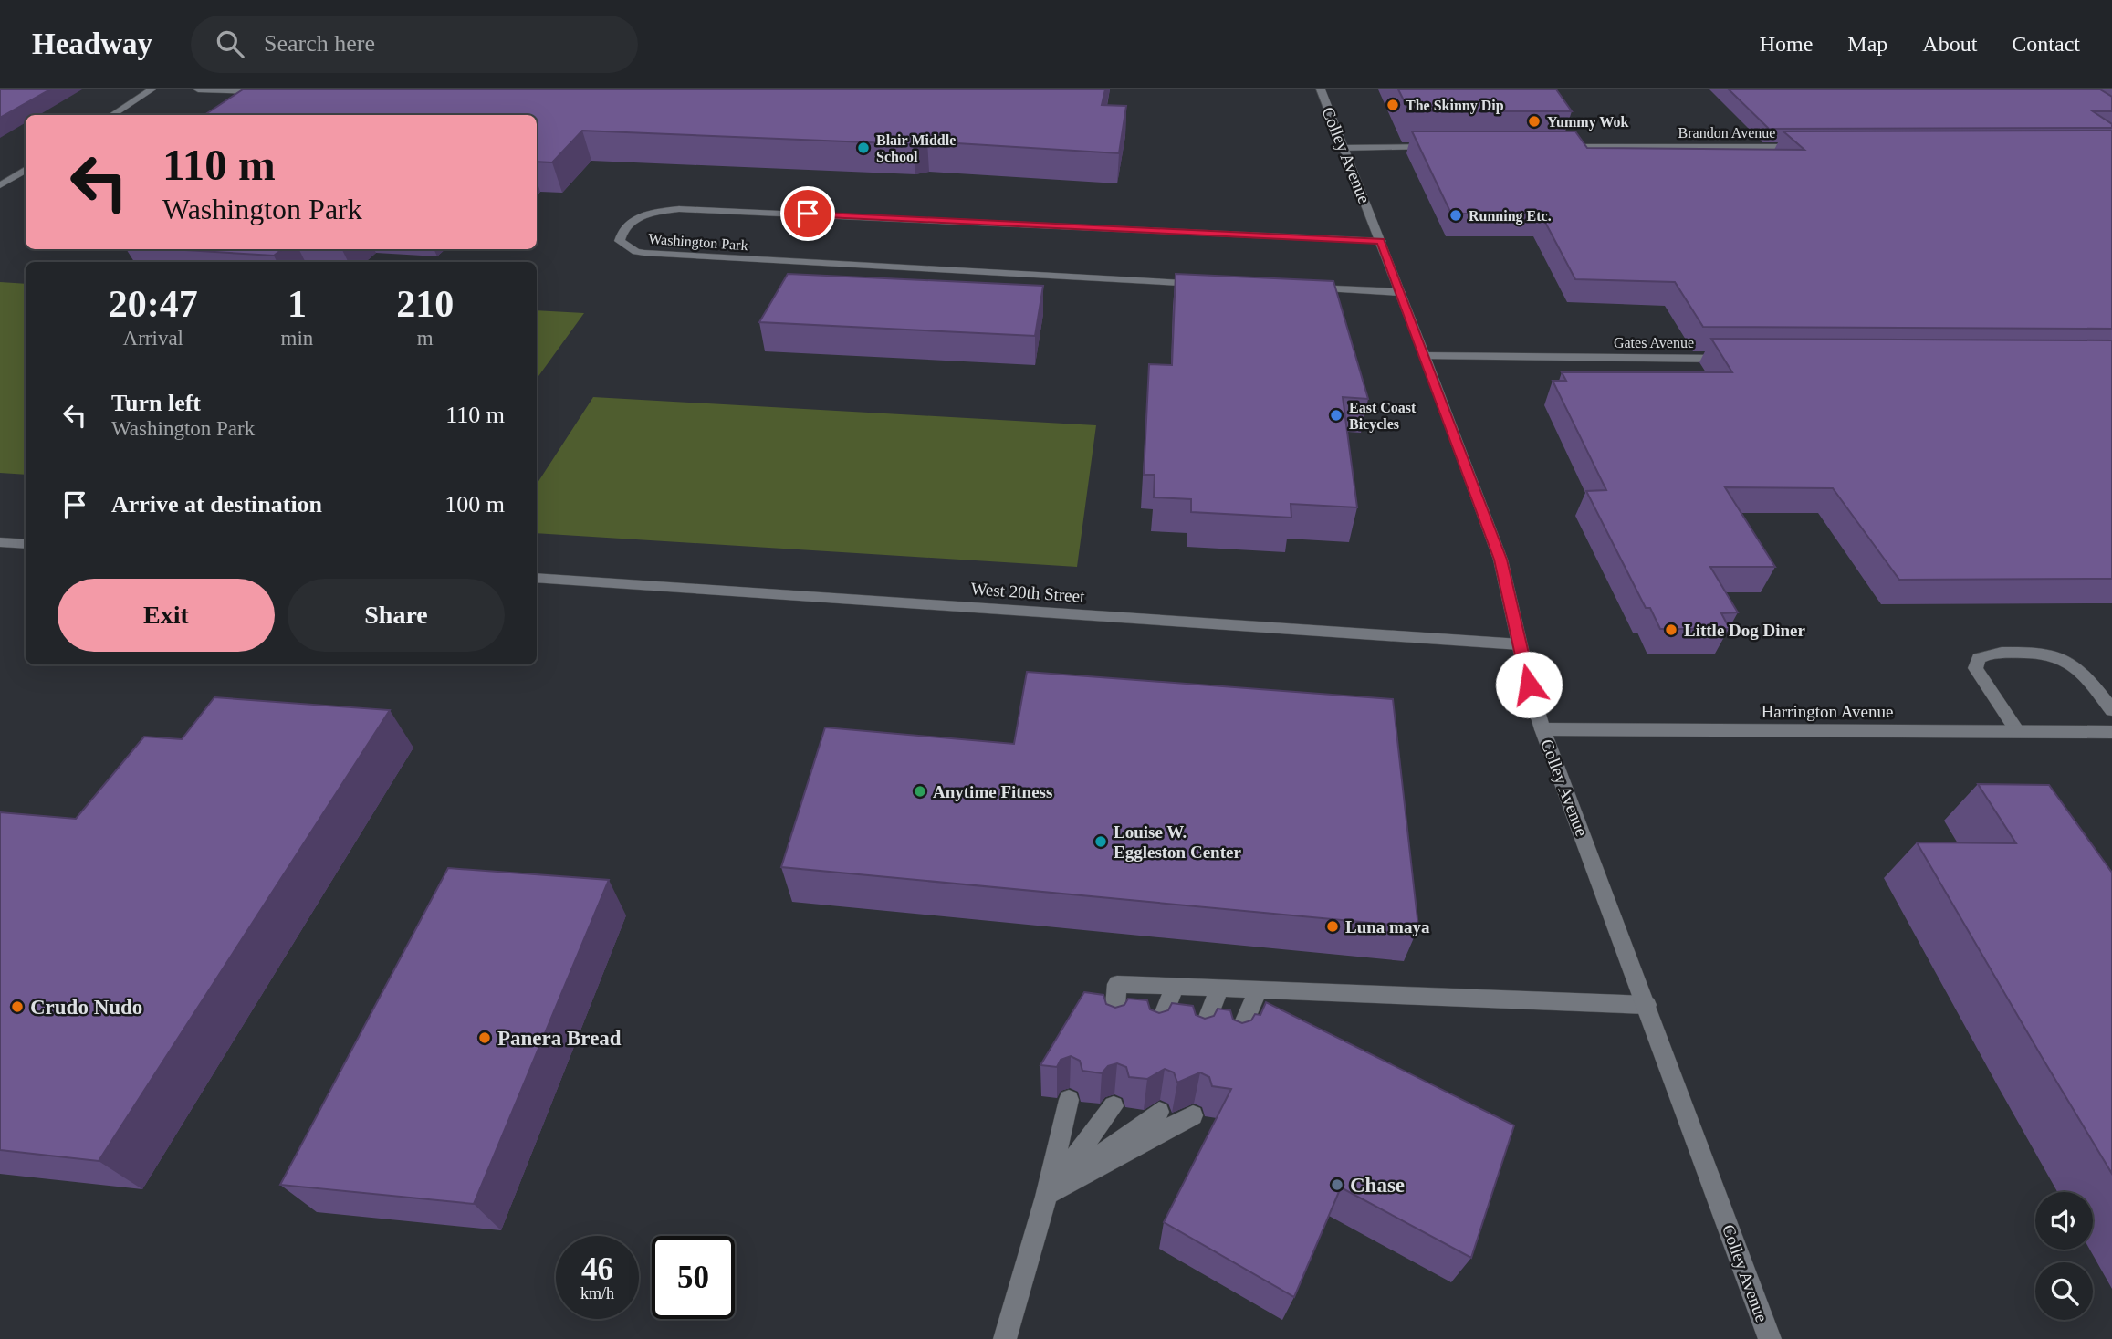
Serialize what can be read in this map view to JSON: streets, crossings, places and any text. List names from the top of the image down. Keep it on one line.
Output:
{"streets":{"street":["Brandon Avenue","Colley Avenue","Washington Park","Gates Avenue","West 20th Street","Harrington Avenue"]},"crossings":[["Colley Avenue","Washington Park"],["Colley Avenue","Gates Avenue"],["Colley Avenue","West 20th Street"],["Colley Avenue","Harrington Avenue"]],"places":["The Skinny Dip","Yummy Wok","Blair Middle School","Running Etc.","East Coast Bicycles","Little Dog Diner","Anytime Fitness","Louise W. Eggleston Center","Luna maya","Crudo Nudo","Panera Bread","Chase"],"page":{"header":"Headway","search":"Search here","nav":["Home","Map","About","Contact"],"turn":["110 m","Washington Park"],"eta":["20:47","Arrival","1","min","210","m"],"list":[{"name":"Turn left","note":"Washington Park","value":"110 m"},{"name":"Arrive at destination","value":"100 m"}],"buttons":["Exit","Share"],"speed":"46 km/h","limit":"50"}}
